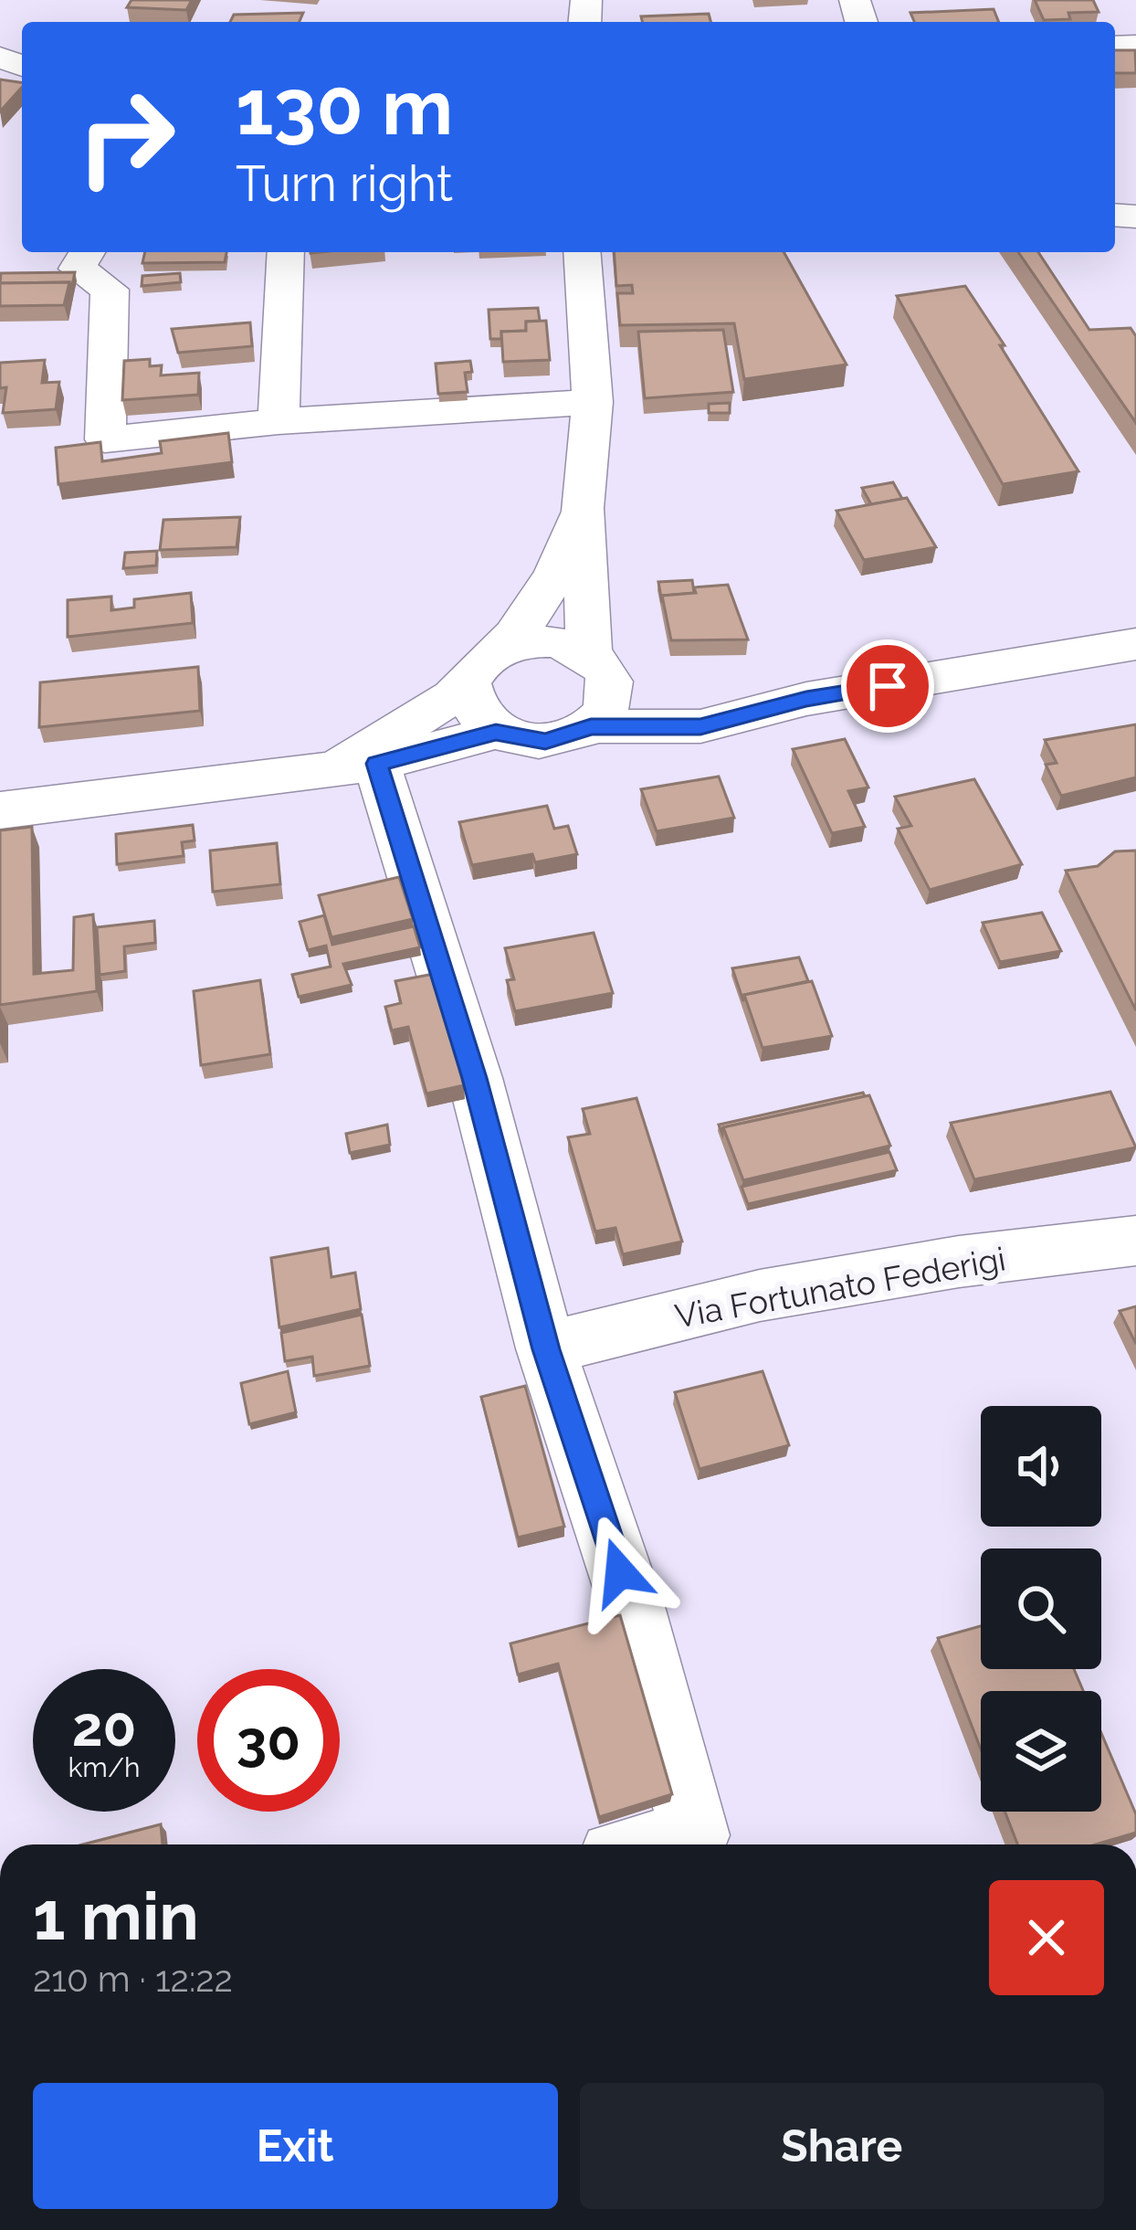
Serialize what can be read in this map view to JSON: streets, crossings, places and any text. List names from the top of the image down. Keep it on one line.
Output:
{"streets":{"street":["Via Fortunato Federigi"]},"page":{"turn":["130 m","Turn right"],"speed":"20 km/h","limit":"30","heading":["1 min","210 m · 12:22"],"buttons":["Exit","Share"]}}
